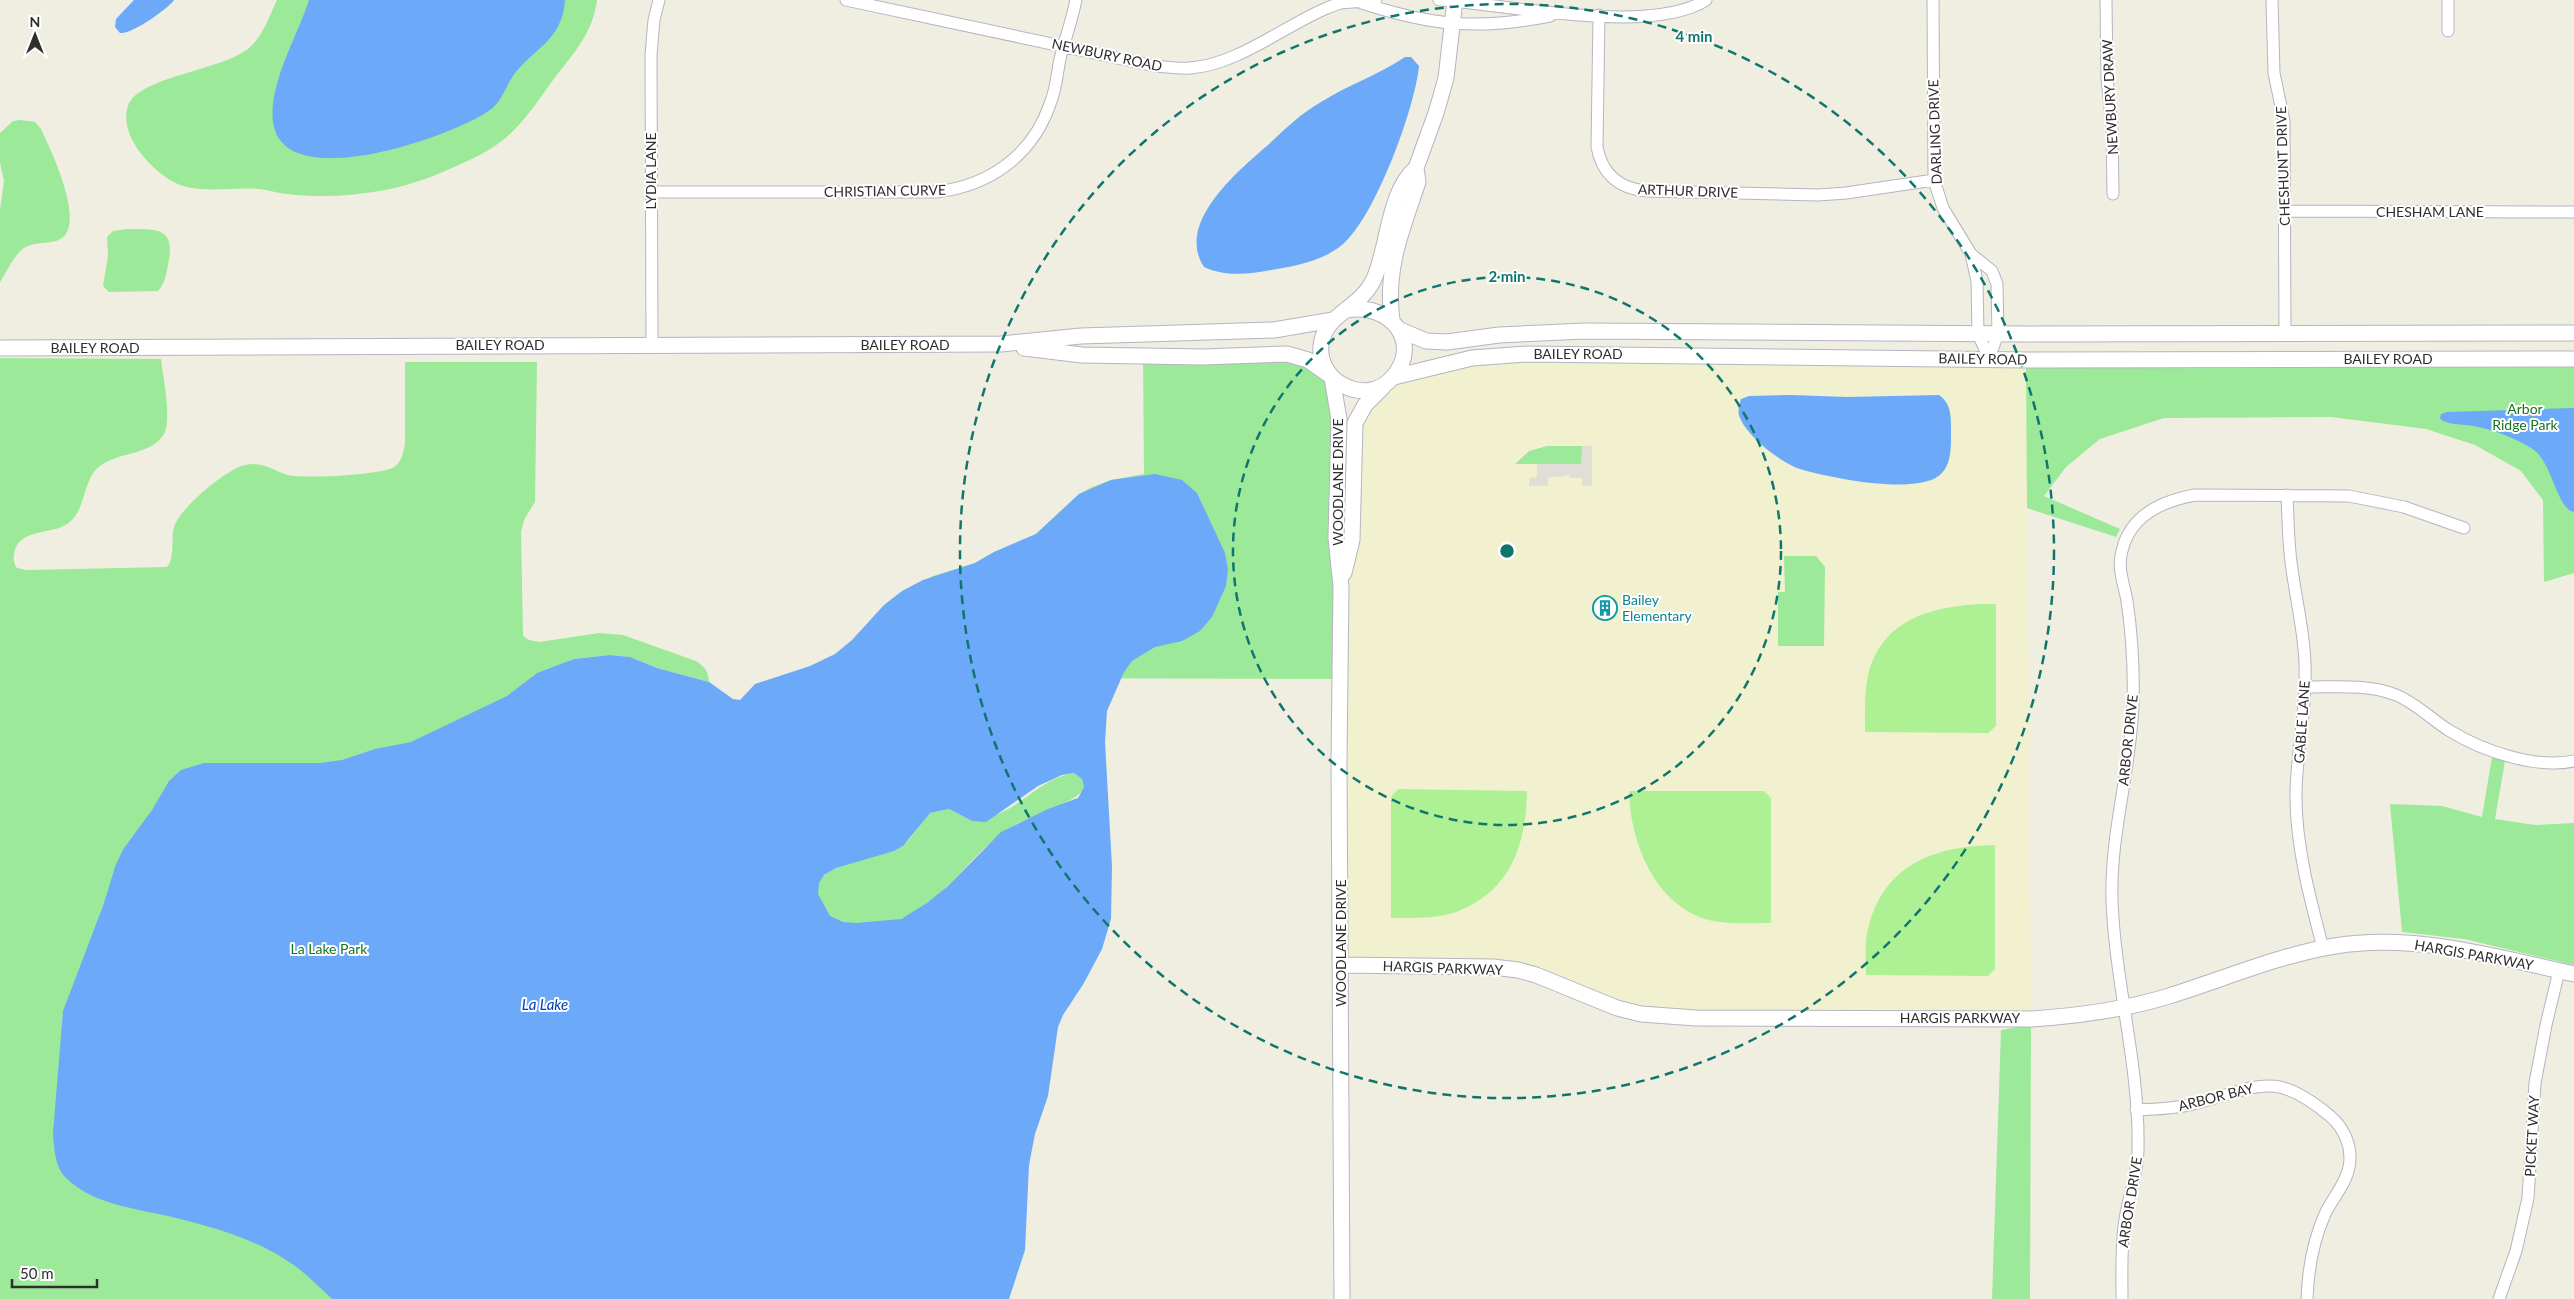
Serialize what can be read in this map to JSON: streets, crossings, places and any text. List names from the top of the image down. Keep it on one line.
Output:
{"streets":{"main road":["BAILEY ROAD","WOODLANE DRIVE","HARGIS PARKWAY"],"street":["NEWBURY ROAD","NEWBURY DRAW","DARLING DRIVE","CHESHUNT DRIVE","LYDIA LANE","CHRISTIAN CURVE","ARTHUR DRIVE","CHESHAM LANE","GABLE LANE","ARBOR DRIVE","ARBOR BAY","PICKET WAY"]},"crossings":[["NEWBURY ROAD","CHRISTIAN CURVE"],["NEWBURY ROAD","ARTHUR DRIVE"],["DARLING DRIVE","ARTHUR DRIVE"],["DARLING DRIVE","BAILEY ROAD"],["CHESHUNT DRIVE","CHESHAM LANE"],["CHESHUNT DRIVE","BAILEY ROAD"],["LYDIA LANE","CHRISTIAN CURVE"],["LYDIA LANE","BAILEY ROAD"],["BAILEY ROAD","WOODLANE DRIVE"],["WOODLANE DRIVE","HARGIS PARKWAY"],["GABLE LANE","ARBOR DRIVE"],["GABLE LANE","HARGIS PARKWAY"],["ARBOR DRIVE","HARGIS PARKWAY"],["ARBOR DRIVE","ARBOR BAY"],["HARGIS PARKWAY","PICKET WAY"]],"water":["La Lake"],"parks":["Arbor Ridge Park","La Lake Park"],"places":{"building":["Bailey Elementary"]},"scale_bar":"50 m","north":"top","rings":["4 min","2 min"]}
